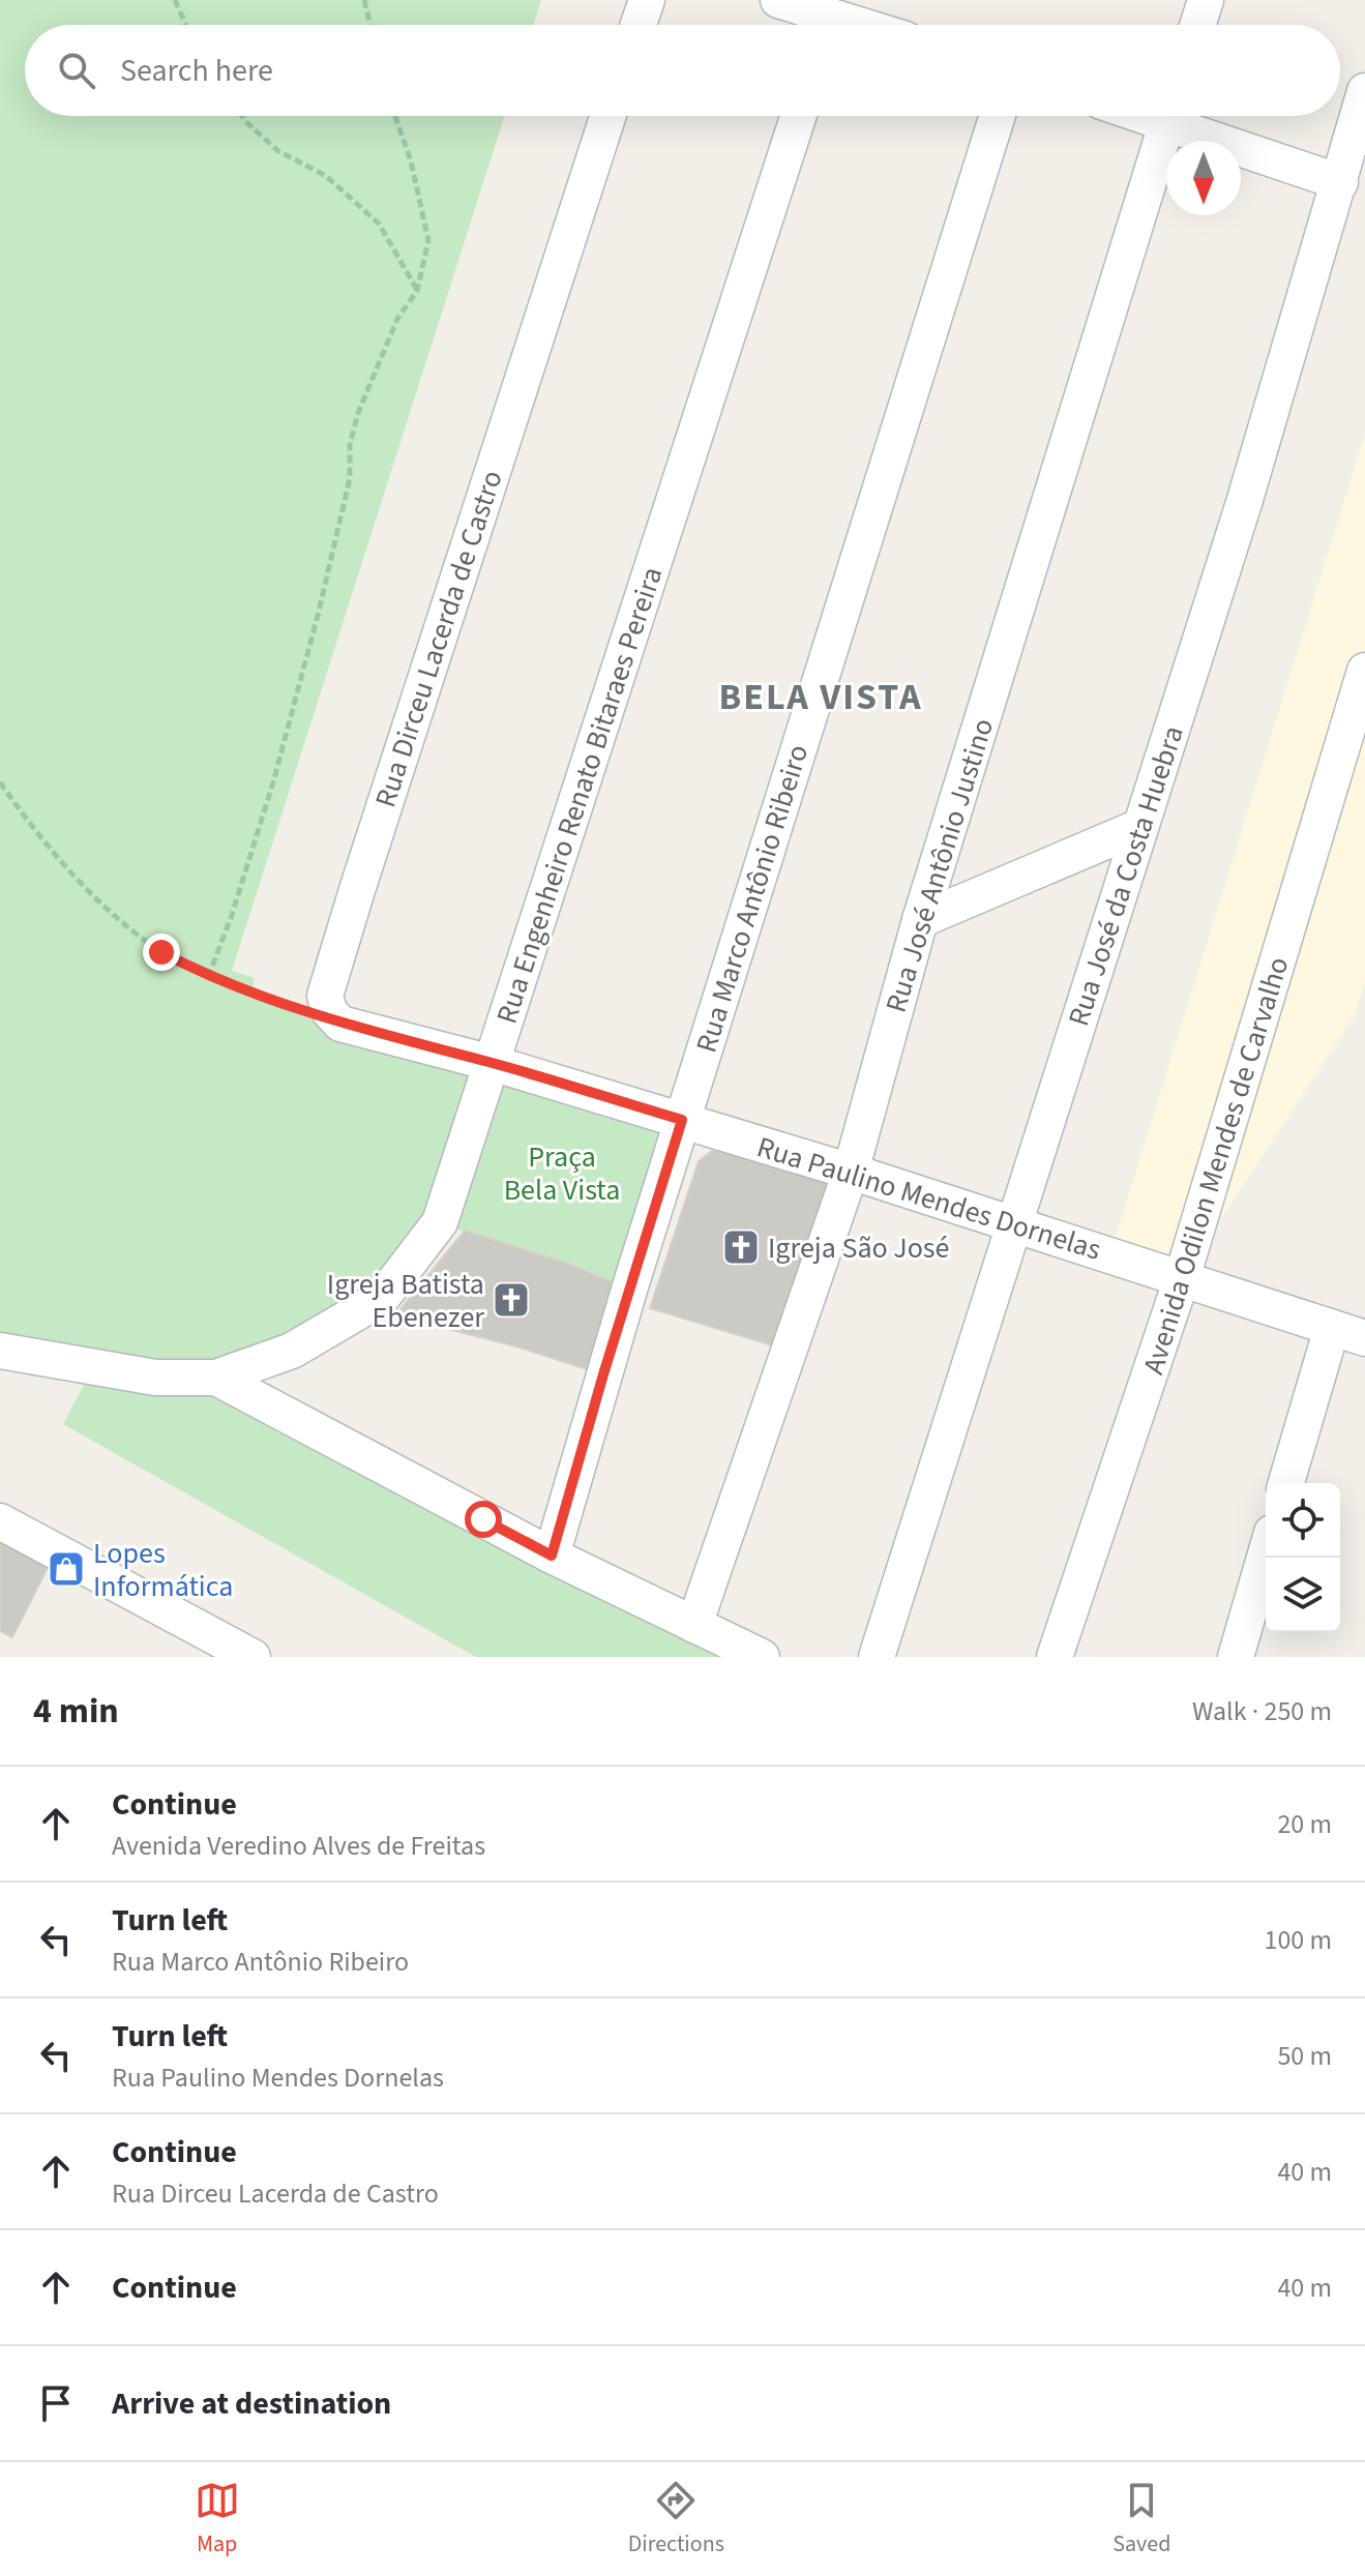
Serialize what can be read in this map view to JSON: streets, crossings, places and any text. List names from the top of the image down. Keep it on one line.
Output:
{"streets":{"street":["Rua Dirceu Lacerda de Castro","Rua Engenheiro Renato Bitaraes Pereira","Rua José Antônio Justino","Rua José da Costa Huebra","Rua Marco Antônio Ribeiro","Avenida Odilon Mendes de Carvalho","Rua Paulino Mendes Dornelas"]},"crossings":[["Rua Engenheiro Renato Bitaraes Pereira","Rua Paulino Mendes Dornelas"],["Rua José Antônio Justino","Rua Paulino Mendes Dornelas"],["Rua José da Costa Huebra","Rua Paulino Mendes Dornelas"],["Rua Marco Antônio Ribeiro","Rua Paulino Mendes Dornelas"],["Avenida Odilon Mendes de Carvalho","Rua Paulino Mendes Dornelas"]],"districts":["BELA VISTA"],"parks":["Praça Bela Vista"],"places":{"church":["Igreja São José","Igreja Batista Ebenezer"],"shop":["Lopes Informática"]},"north":"bottom","page":{"search":"Search here","heading":["4 min","Walk · 250 m"],"list":[["Continue","Avenida Veredino Alves de Freitas","20 m"],["Turn left","Rua Marco Antônio Ribeiro","100 m"],["Turn left","Rua Paulino Mendes Dornelas","50 m"],["Continue","Rua Dirceu Lacerda de Castro","40 m"],["Continue","40 m"],"Arrive at destination"],"nav":["Map","Directions","Saved"]}}
